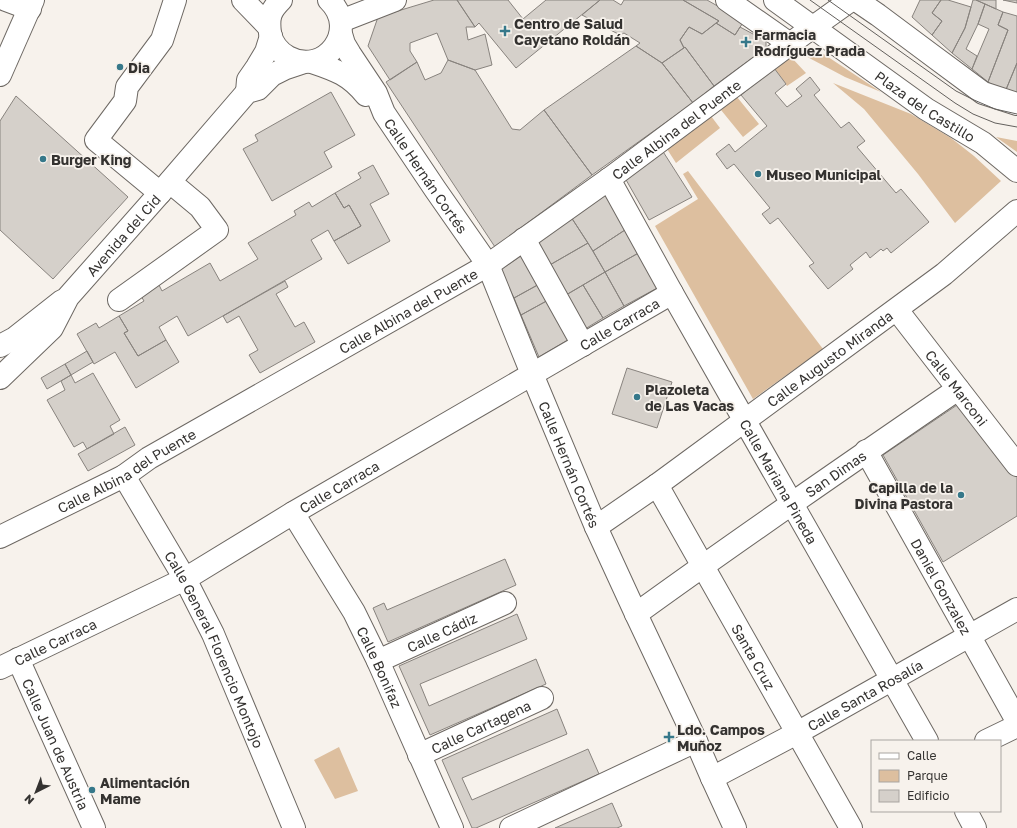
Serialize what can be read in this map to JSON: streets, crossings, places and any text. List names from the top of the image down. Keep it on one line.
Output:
{"streets":{"street":["Plaza del Castillo","Calle Albina del Puente","Calle Hernán Cortés","Avenida del Cid","Calle Carraca","Calle Augusto Miranda","Calle Marconi","San Dimas","Calle Mariana Pineda","Daniel Gonzalez","Calle Cádiz","Calle General Florencio Montojo","Santa Cruz","Calle Bonifaz","Calle Santa Rosalía","Calle Cartagena","Calle Juan de Austria"]},"crossings":[["Plaza del Castillo","Calle Albina del Puente"],["Calle Albina del Puente","Calle Hernán Cortés"],["Calle Albina del Puente","Calle Mariana Pineda"],["Calle Albina del Puente","Calle General Florencio Montojo"],["Calle Hernán Cortés","Calle Carraca"],["Calle Hernán Cortés","Calle Augusto Miranda"],["Calle Hernán Cortés","San Dimas"],["Calle Hernán Cortés","Calle Santa Rosalía"],["Calle Carraca","Calle Mariana Pineda"],["Calle Carraca","Calle General Florencio Montojo"],["Calle Carraca","Calle Bonifaz"],["Calle Carraca","Calle Juan de Austria"],["Calle Augusto Miranda","Calle Marconi"],["Calle Augusto Miranda","Calle Mariana Pineda"],["Calle Augusto Miranda","Santa Cruz"],["Calle Marconi","San Dimas"],["San Dimas","Calle Mariana Pineda"],["San Dimas","Daniel Gonzalez"],["San Dimas","Santa Cruz"],["Calle Mariana Pineda","Calle Santa Rosalía"],["Daniel Gonzalez","Calle Santa Rosalía"],["Calle Cádiz","Calle Bonifaz"],["Santa Cruz","Calle Santa Rosalía"],["Calle Bonifaz","Calle Cartagena"]],"places":{"health":["Centro de Salud Cayetano Roldán","Farmacia Rodríguez Prada","Ldo. Campos Muñoz"],"other":["Dia","Burger King","Museo Municipal","Plazoleta de Las Vacas","Capilla de la Divina Pastora","Alimentación Mame"]},"legend":["Calle","Parque","Edificio"],"north":"bottom left"}
